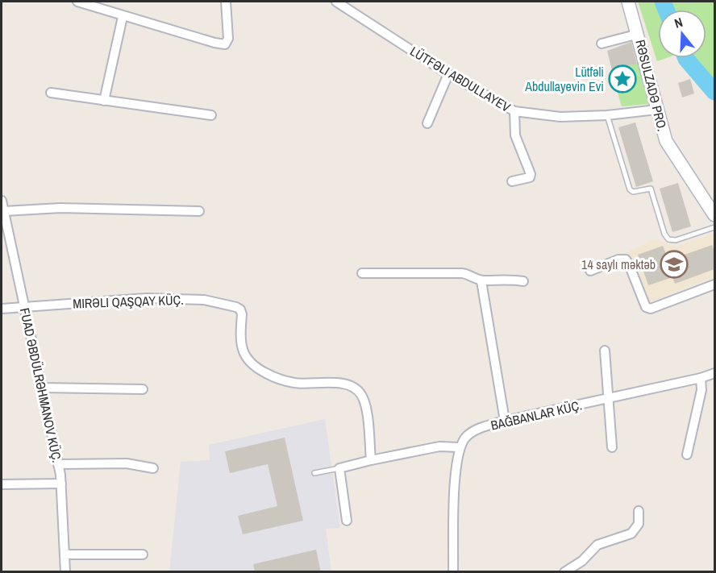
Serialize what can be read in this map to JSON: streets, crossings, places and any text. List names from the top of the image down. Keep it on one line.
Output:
{"streets":{"street":["LÜTFƏLI ABDULLAYEV","RƏSULZADƏ PRO.","MIRƏLI QAŞQAY KÜÇ.","FUAD ƏBDÜLRƏHMANOV KÜÇ.","BAĞBANLAR KÜÇ."]},"crossings":[["LÜTFƏLI ABDULLAYEV","RƏSULZADƏ PRO."],["MIRƏLI QAŞQAY KÜÇ.","FUAD ƏBDÜLRƏHMANOV KÜÇ."]],"places":{"place":["Lütfəli Abdullayevin Evi"],"school or university":["14 saylı məktəb"]},"north":"top"}
